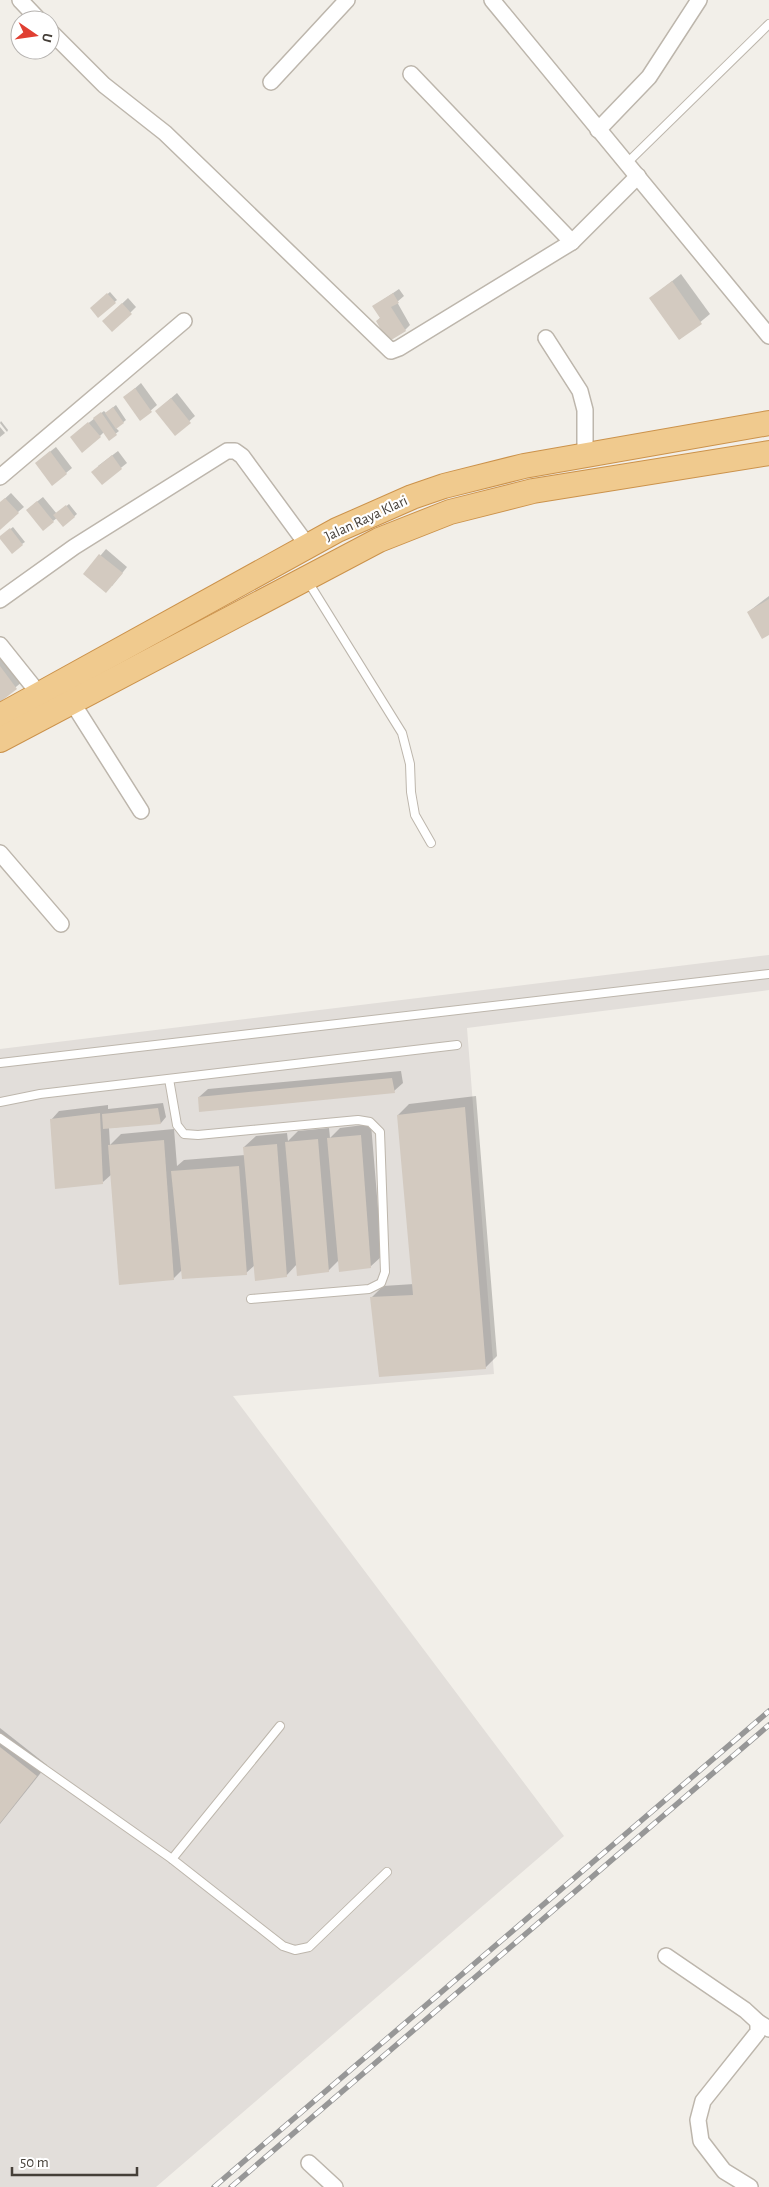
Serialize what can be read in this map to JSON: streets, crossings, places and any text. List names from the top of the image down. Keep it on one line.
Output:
{"streets":{"highway":["Jalan Raya Klari"]},"scale_bar":"50 m","north":"right"}
